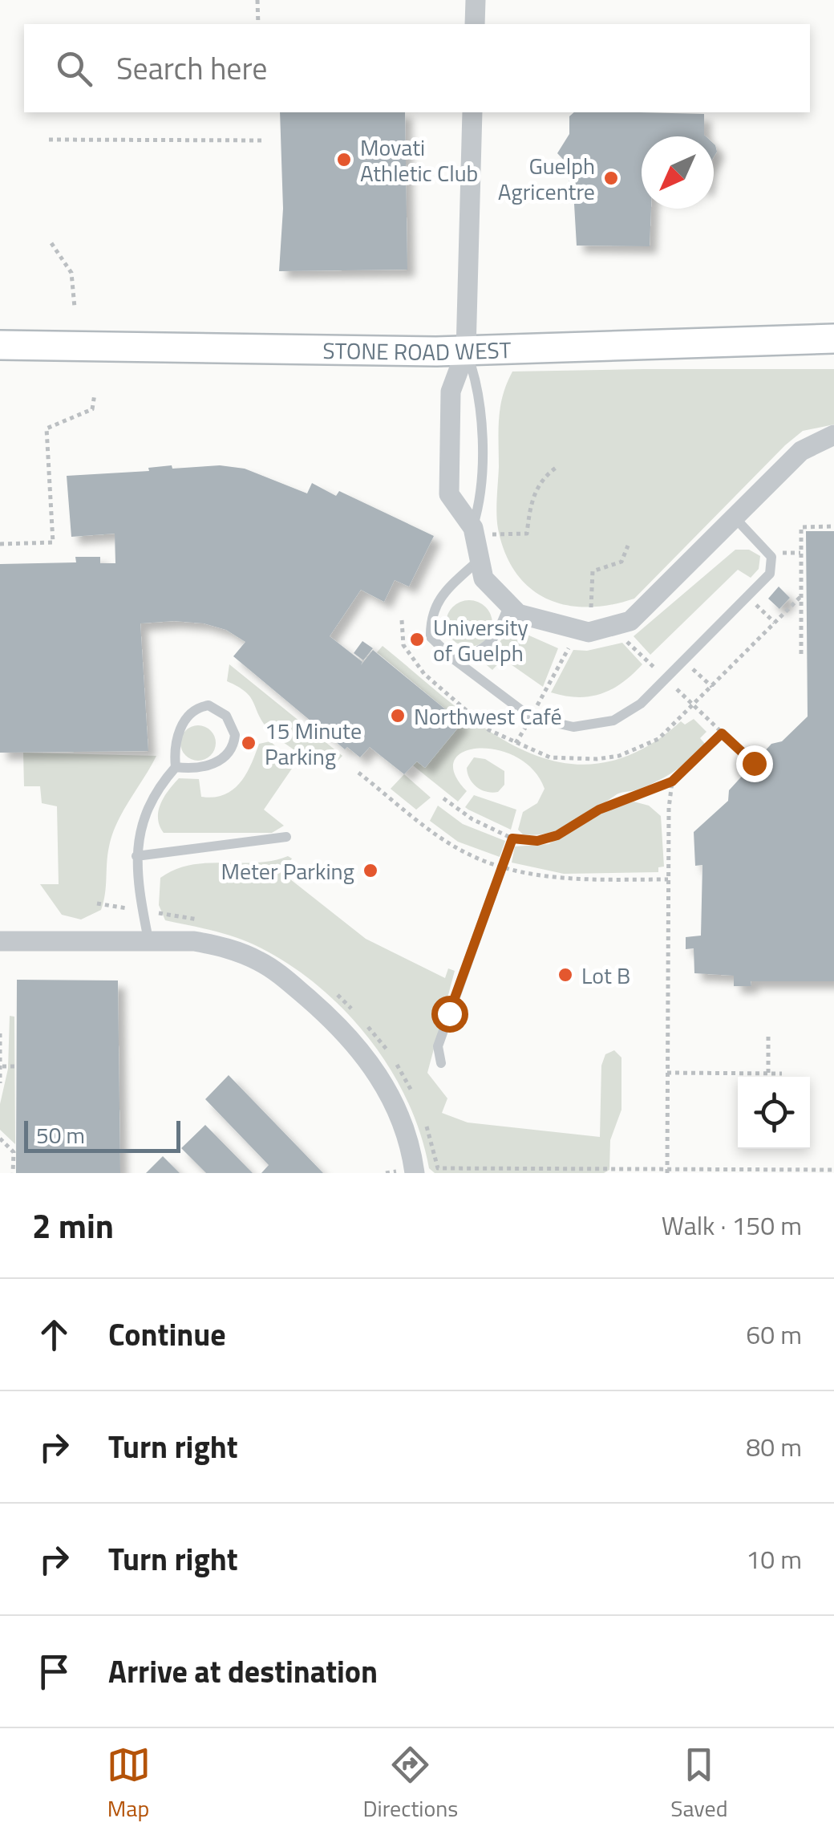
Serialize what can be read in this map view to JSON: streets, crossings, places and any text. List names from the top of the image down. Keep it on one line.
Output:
{"streets":{"main road":["STONE ROAD WEST"]},"places":["Movati Athletic Club","Guelph Agricentre","University of Guelph","Northwest Café","15 Minute Parking","Meter Parking","Lot B"],"scale_bar":"50 m","north":"bottom left","page":{"search":"Search here","scale":"50 m","heading":["2 min","Walk · 150 m"],"list":[["Continue","60 m"],["Turn right","80 m"],["Turn right","10 m"],"Arrive at destination"],"nav":["Map","Directions","Saved"]}}
